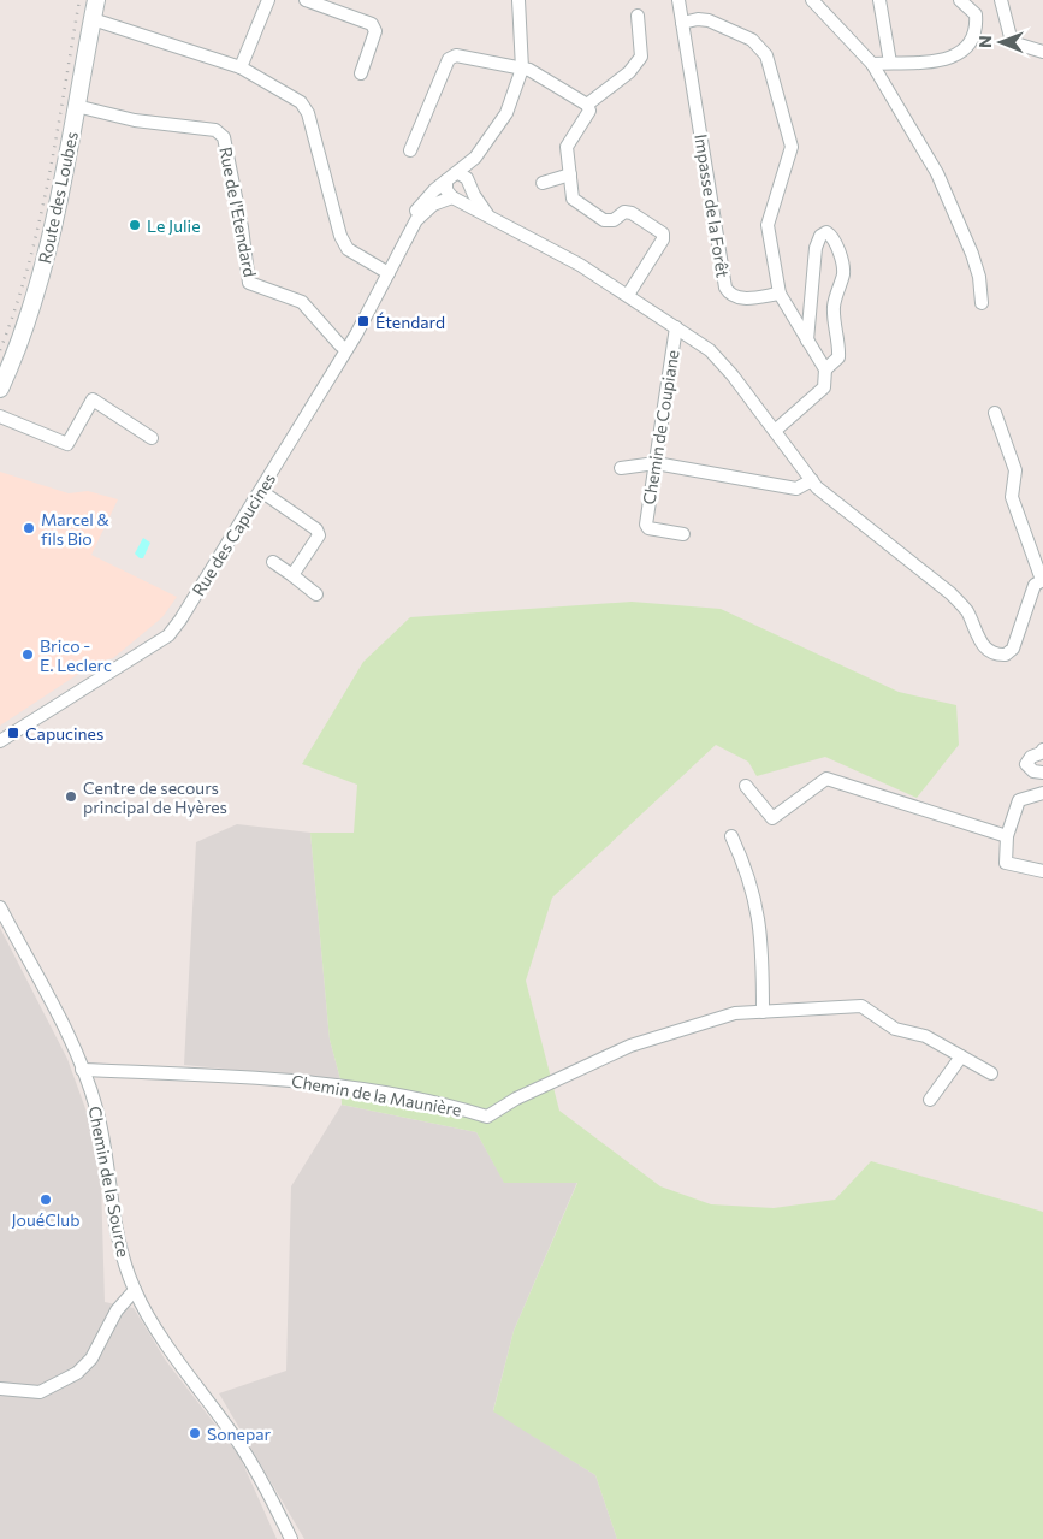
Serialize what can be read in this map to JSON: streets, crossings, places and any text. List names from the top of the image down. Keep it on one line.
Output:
{"streets":{"main road":["Route des Loubes"],"street":["Impasse de la Forêt","Rue de l'Etendard","Chemin de Coupiane","Rue des Capucines","Chemin de la Maunière","Chemin de la Source"]},"crossings":[["Route des Loubes","Rue de l'Etendard"],["Rue de l'Etendard","Rue des Capucines"],["Chemin de la Maunière","Chemin de la Source"]],"places":{"other":["Le Julie","Marcel & fils Bio","Brico - E. Leclerc","Centre de secours principal de Hyères","JouéClub","Sonepar"],"transit":["Étendard","Capucines"]},"north":"left"}
